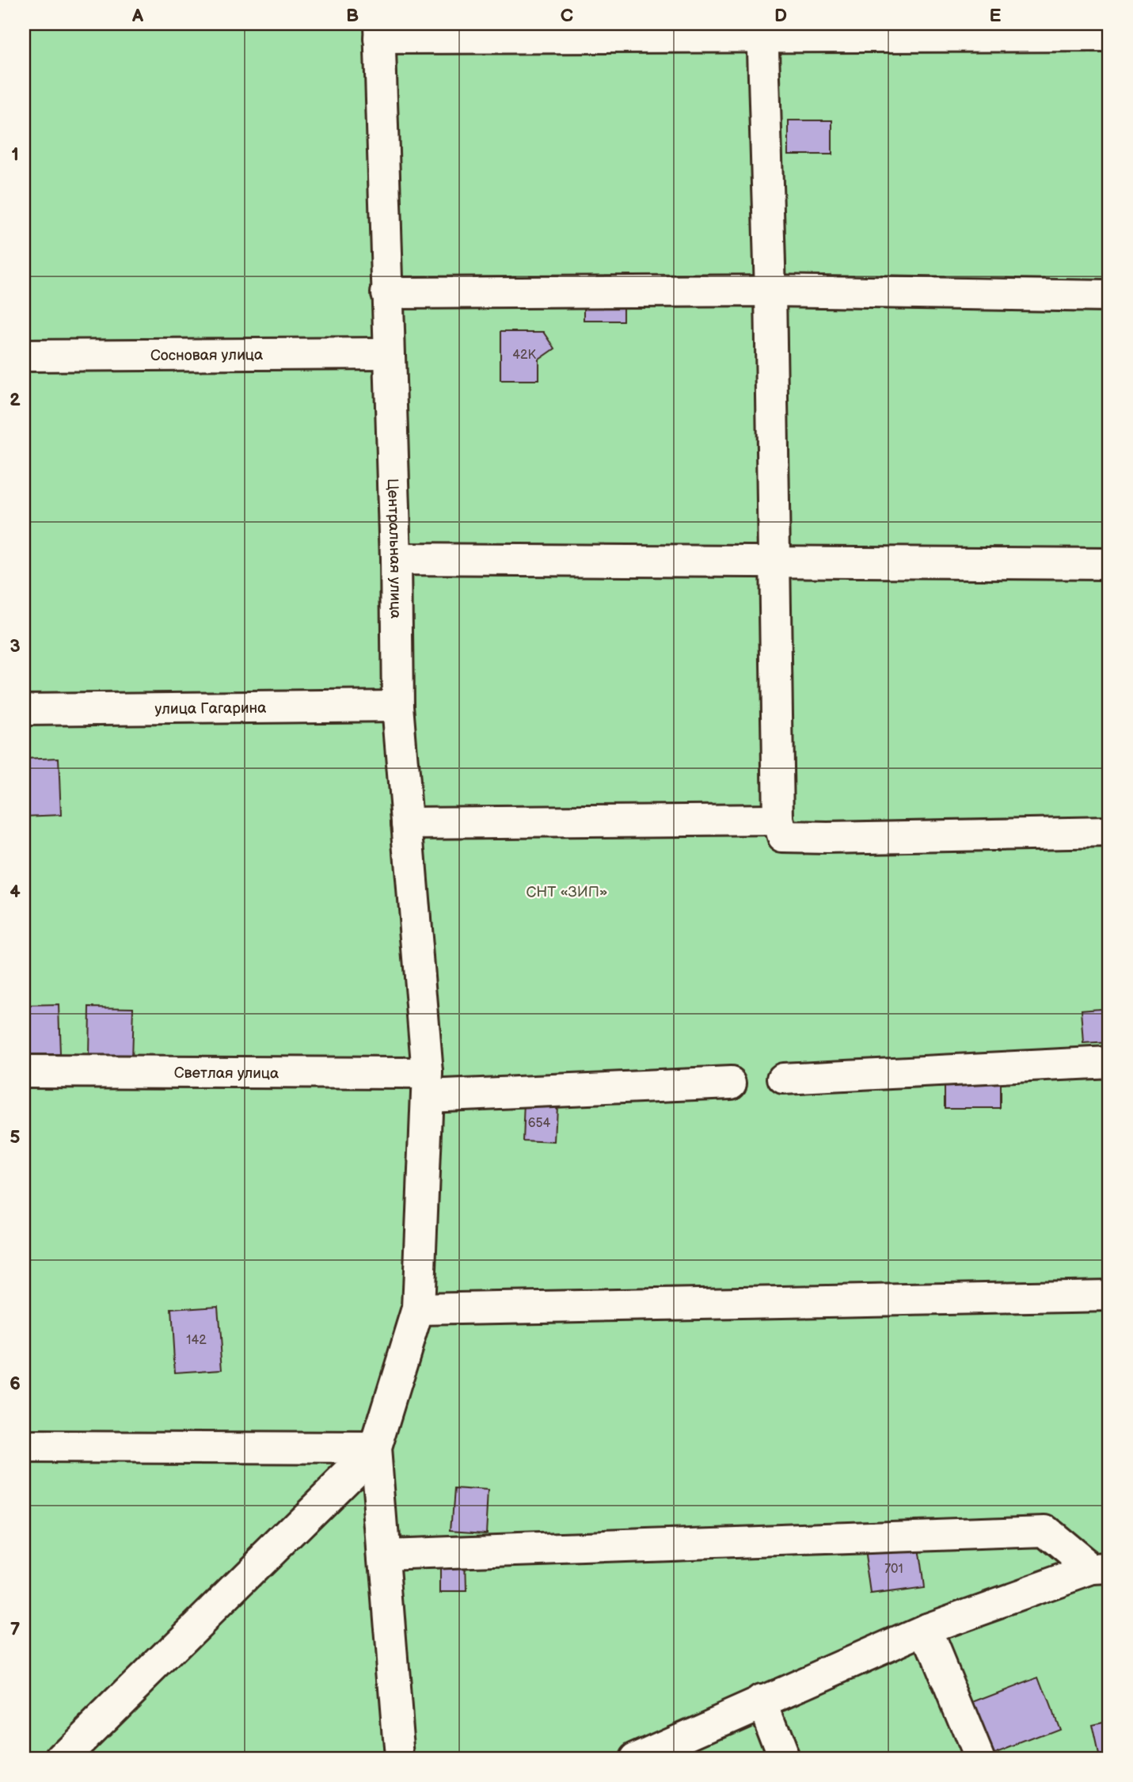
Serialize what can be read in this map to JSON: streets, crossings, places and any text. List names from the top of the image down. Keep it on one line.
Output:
{"streets":{"street":["Сосновая улица","Центральная улица","улица Гагарина","Светлая улица"]},"crossings":[["Сосновая улица","Центральная улица"],["Центральная улица","улица Гагарина"],["Центральная улица","Светлая улица"]],"parks":["СНТ «ЗИП»"],"house_numbers":["42К","654","142","701"],"grid":{"columns":["A","B","C","D","E"],"rows":["1","2","3","4","5","6","7"]}}
